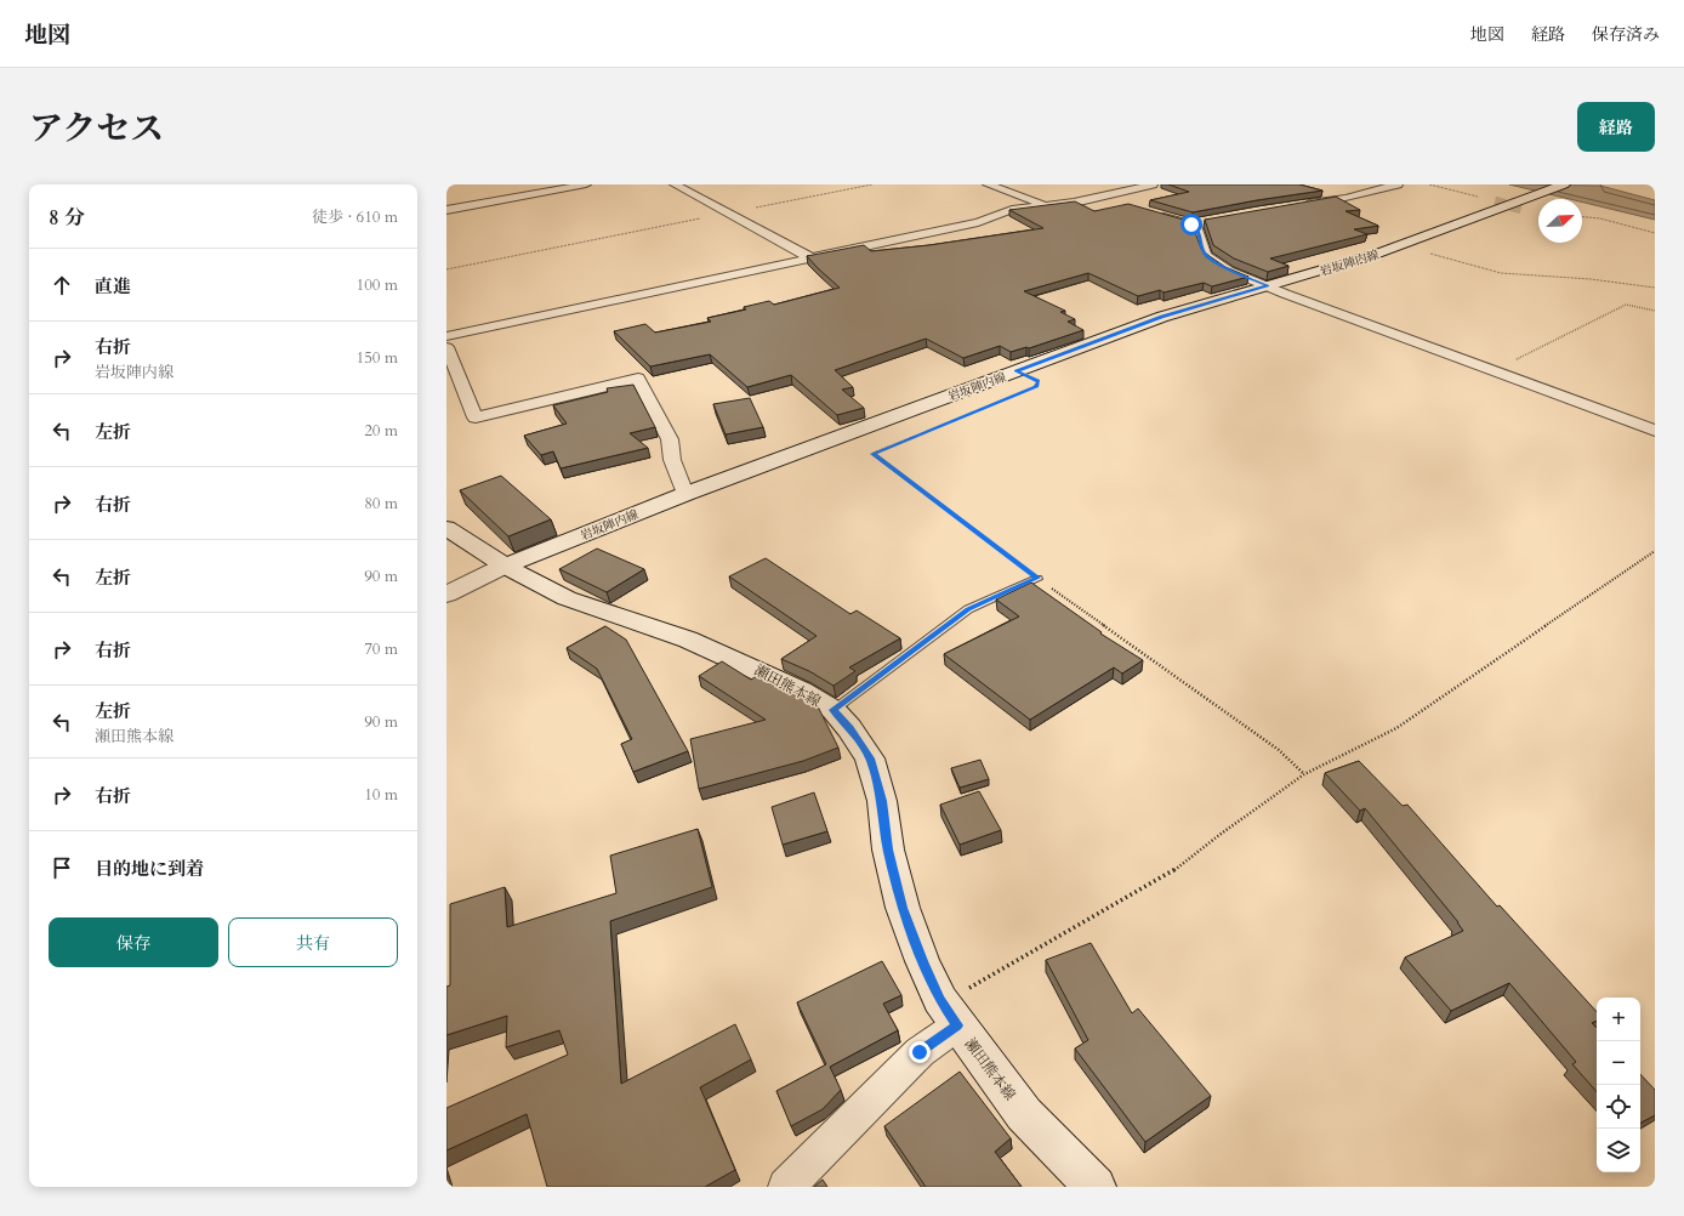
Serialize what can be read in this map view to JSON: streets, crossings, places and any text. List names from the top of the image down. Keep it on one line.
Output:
{"streets":{"main road":["岩坂陣内線","瀬田熊本線"]},"crossings":[["岩坂陣内線","瀬田熊本線"]],"north":"top right","page":{"header":"地図","nav":["地図","経路","保存済み"],"title":"アクセス","buttons":["経路",["保存","共有"]],"heading":["8 分","徒歩 · 610 m"],"list":[["直進","100 m"],["右折","岩坂陣内線","150 m"],["左折","20 m"],["右折","80 m"],["左折","90 m"],["右折","70 m"],["左折","瀬田熊本線","90 m"],["右折","10 m"],"目的地に到着"],"map_buttons":["+","−"]}}
